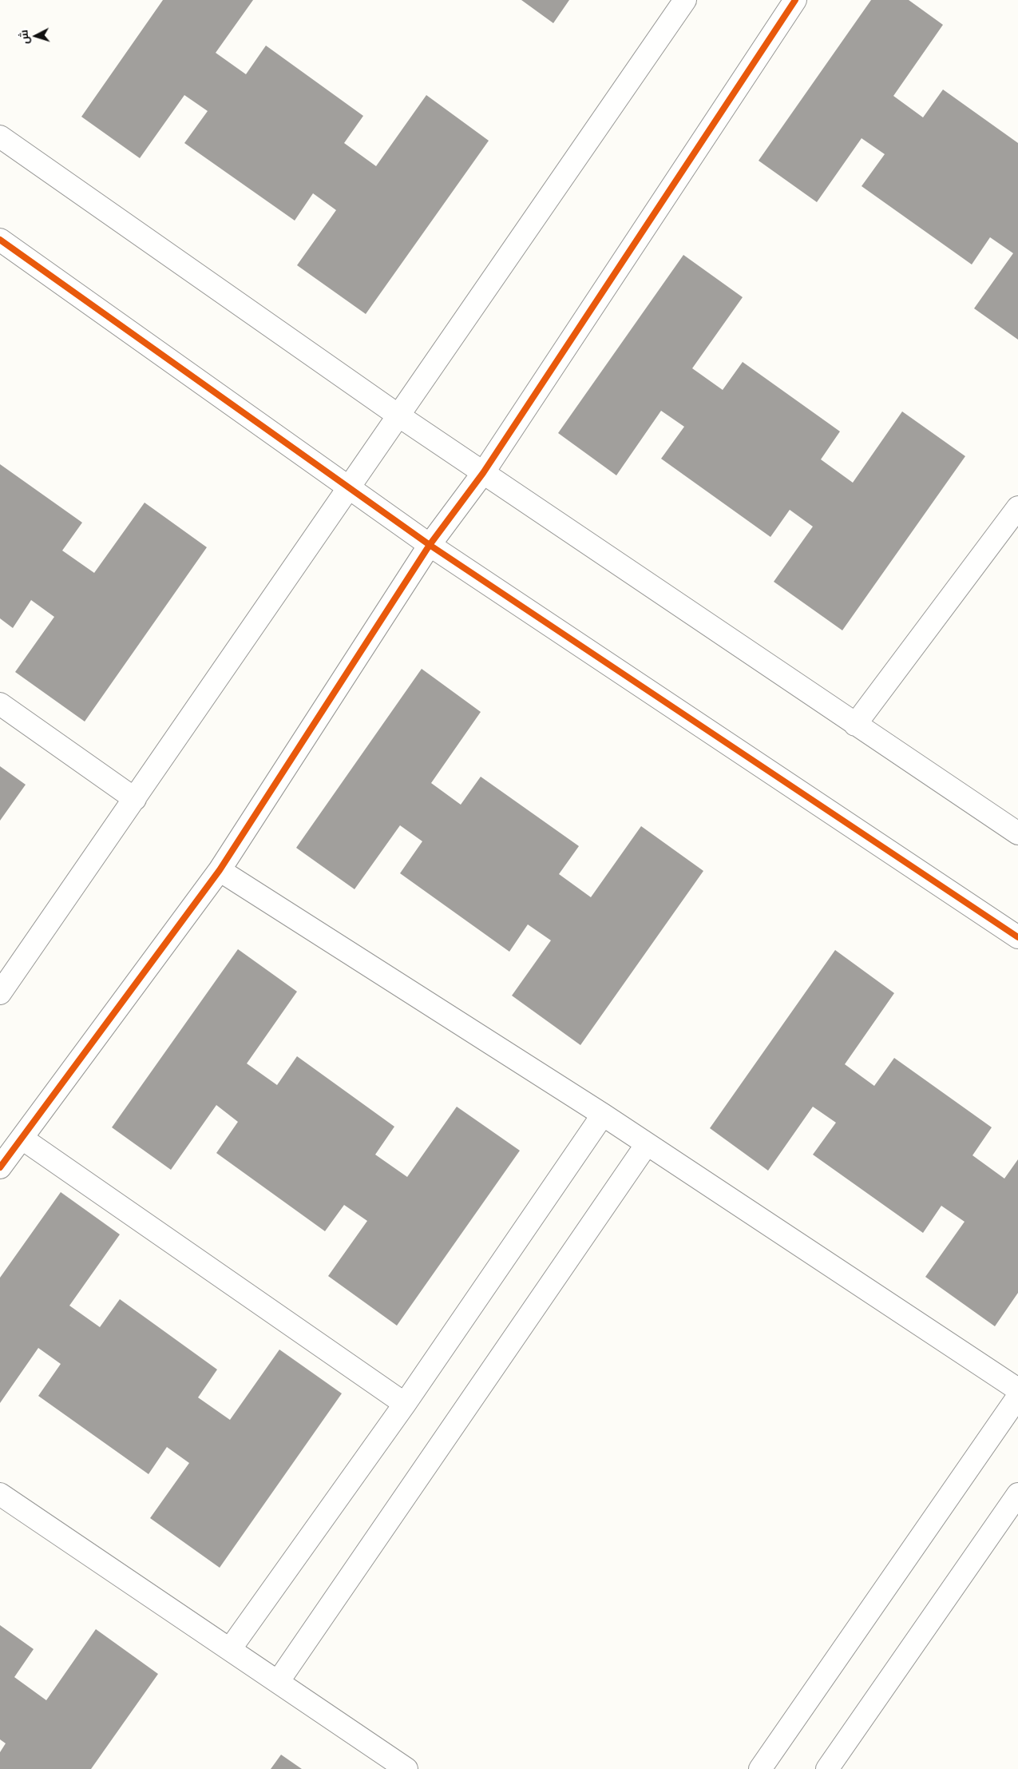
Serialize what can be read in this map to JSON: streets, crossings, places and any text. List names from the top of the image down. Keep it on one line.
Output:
{"north":"left"}
